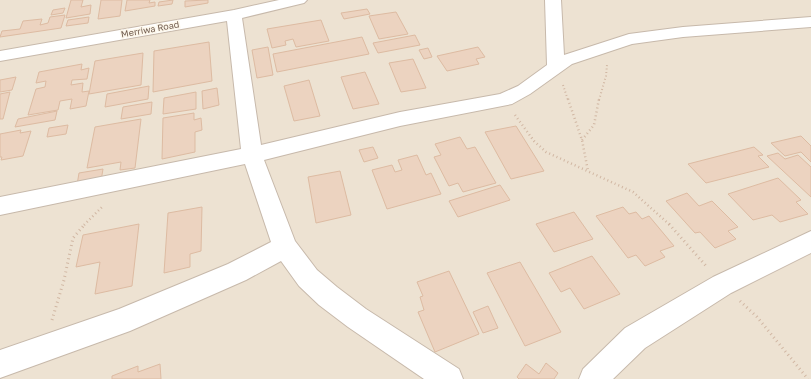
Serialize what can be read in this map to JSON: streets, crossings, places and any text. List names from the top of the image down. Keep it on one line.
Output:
{"streets":{"street":["Merriwa Road"]}}
